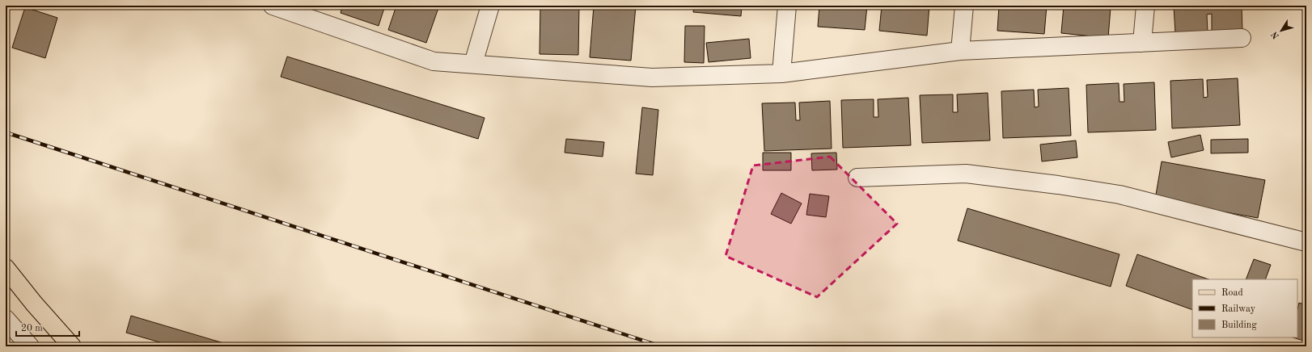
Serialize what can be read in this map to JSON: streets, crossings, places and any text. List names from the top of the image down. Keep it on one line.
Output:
{"legend":["Road","Railway","Building"],"scale_bar":"20 m","north":"bottom left"}
